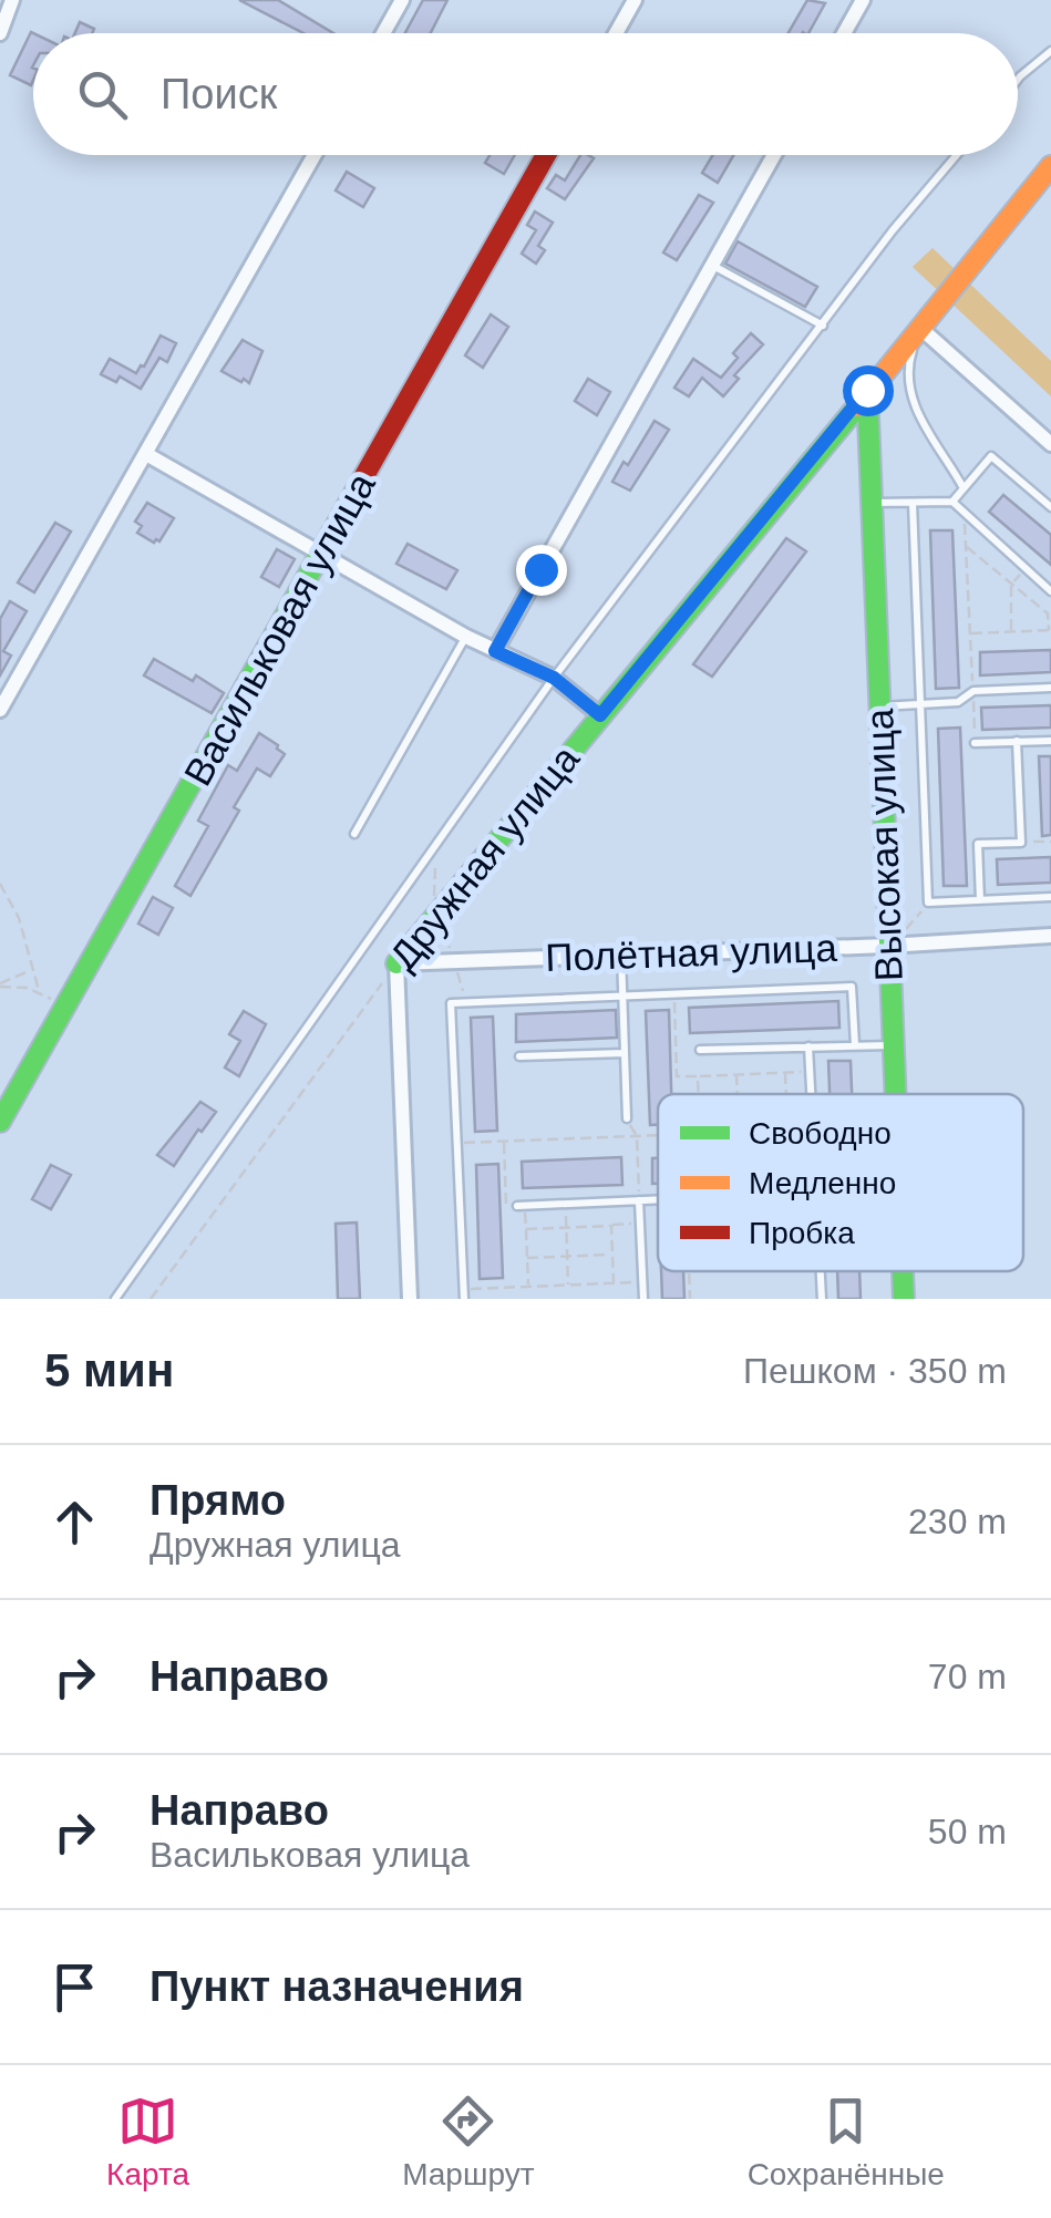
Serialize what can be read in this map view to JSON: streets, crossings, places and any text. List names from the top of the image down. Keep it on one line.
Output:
{"streets":{"street":["Васильковая улица","Высокая улица","Дружная улица","Полётная улица"]},"crossings":[["Высокая улица","Дружная улица"],["Высокая улица","Полётная улица"],["Дружная улица","Полётная улица"]],"legend":["Свободно","Медленно","Пробка"],"page":{"search":"Поиск","heading":["5 мин","Пешком · 350 m"],"list":[["Прямо","Дружная улица","230 m"],["Направо","70 m"],["Направо","Васильковая улица","50 m"],"Пункт назначения"],"nav":["Карта","Маршрут","Сохранённые"]}}
